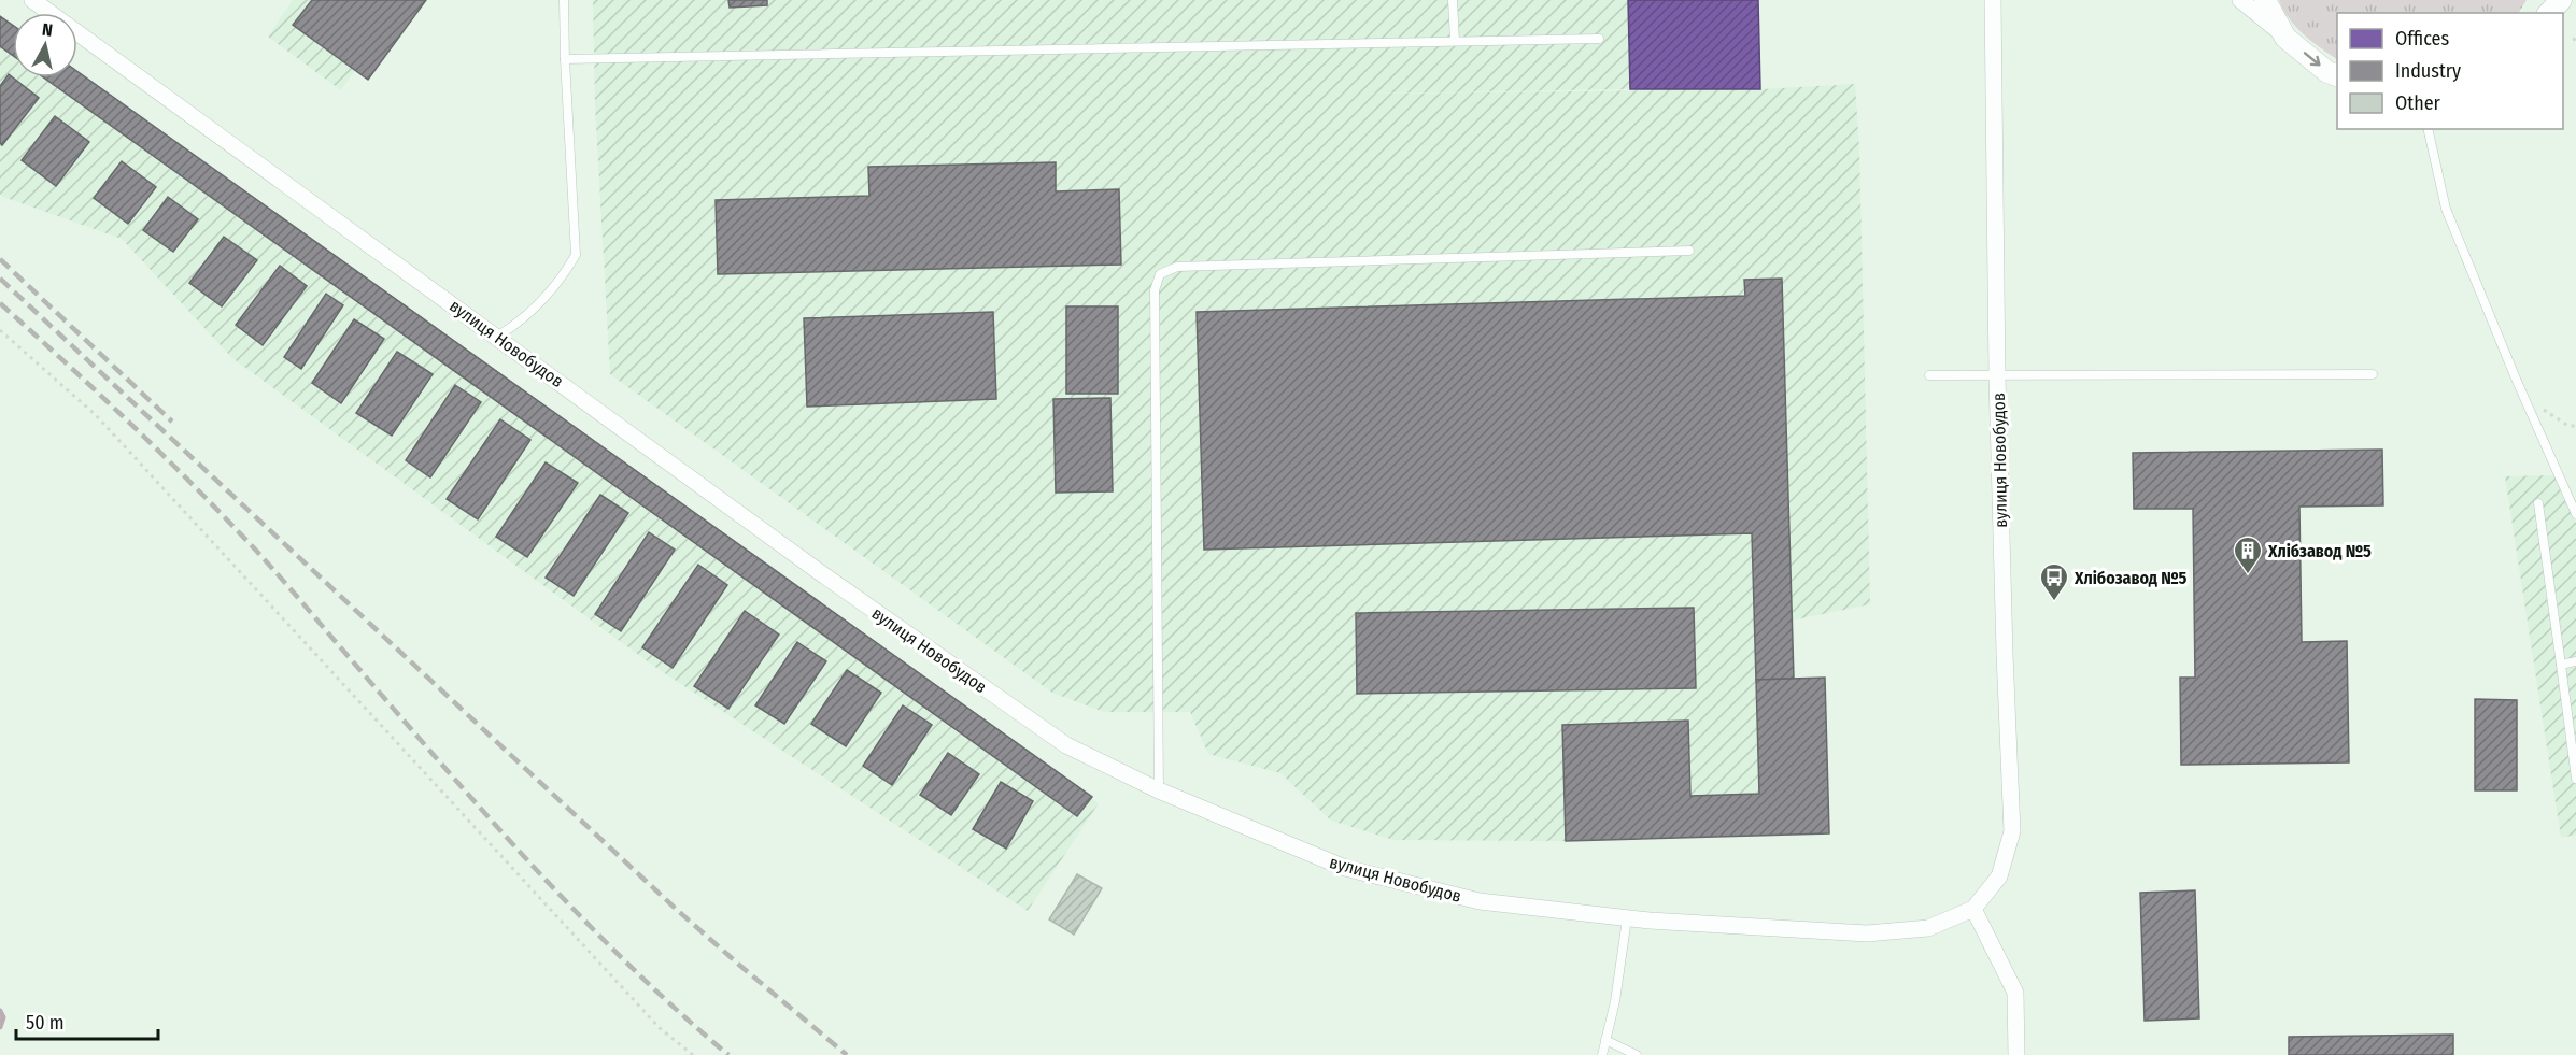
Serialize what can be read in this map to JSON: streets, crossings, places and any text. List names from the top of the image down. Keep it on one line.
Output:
{"streets":{"street":["вулиця Новобудов"]},"places":{"building":["Хлібзавод №5"],"bus stop":["Хлібозавод №5"]},"legend":["Offices","Industry","Other"],"scale_bar":"50 m","north":"top"}
